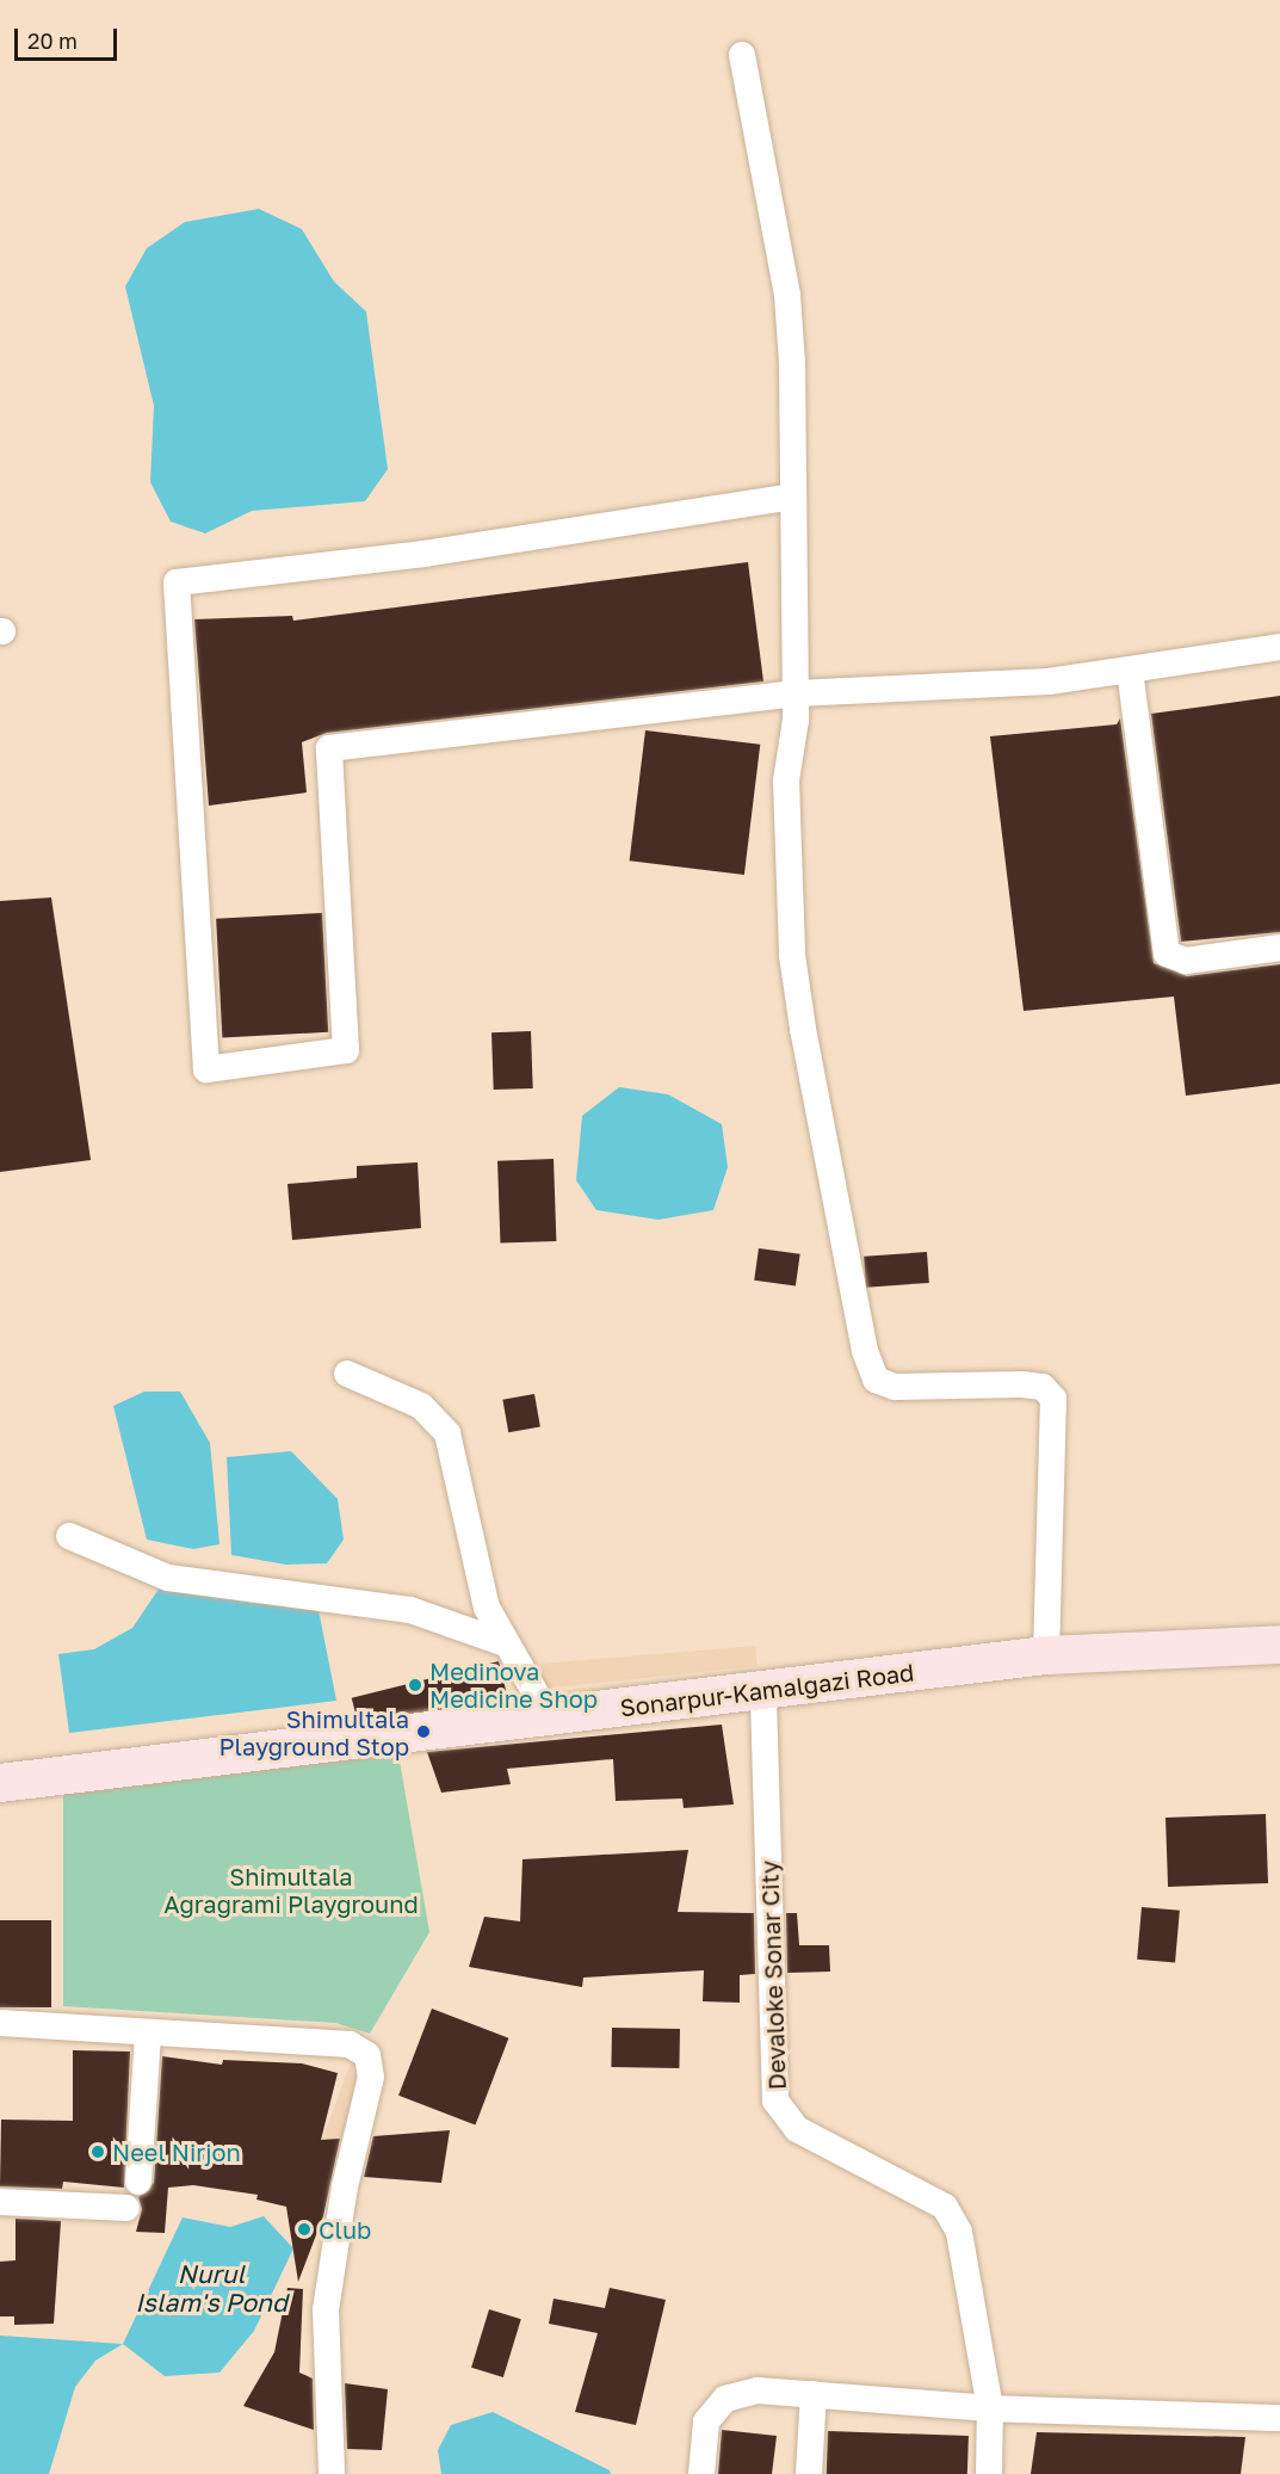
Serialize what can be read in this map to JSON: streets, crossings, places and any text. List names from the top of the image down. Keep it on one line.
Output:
{"streets":{"main road":["Sonarpur-Kamalgazi Road"],"street":["Devaloke Sonar City"]},"crossings":[["Sonarpur-Kamalgazi Road","Devaloke Sonar City"]],"water":["Nurul Islam's Pond"],"parks":["Shimultala Agragrami Playground"],"places":["Medinova Medicine Shop","Shimultala Playground Stop","Neel Nirjon","Club"],"scale_bar":"20 m"}
